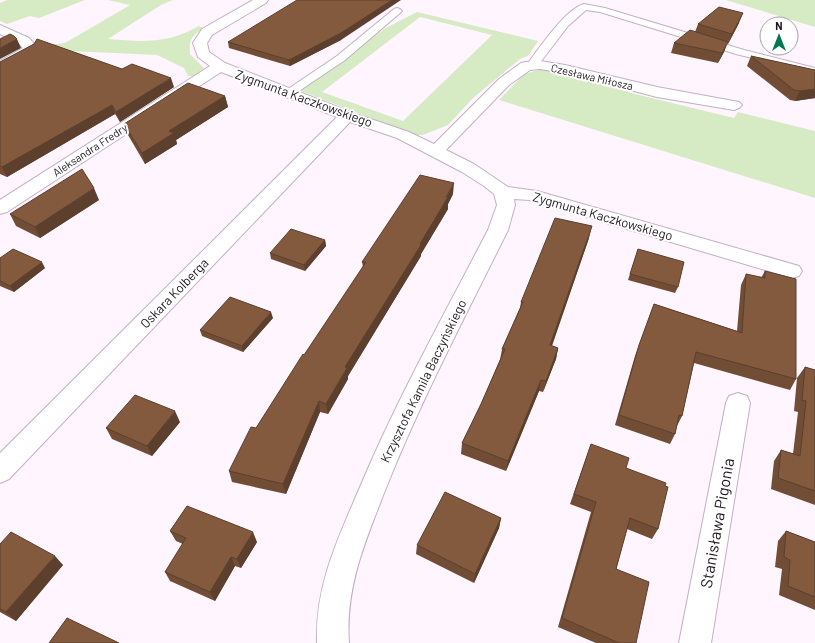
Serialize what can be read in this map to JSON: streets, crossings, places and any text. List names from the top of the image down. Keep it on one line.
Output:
{"streets":{"street":["Czesława Miłosza","Zygmunta Kaczkowskiego","Aleksandra Fredry","Oskara Kolberga","Krzysztofa Kamila Baczyńskiego","Stanisława Pigonia"]},"crossings":[["Czesława Miłosza","Zygmunta Kaczkowskiego"],["Zygmunta Kaczkowskiego","Aleksandra Fredry"],["Zygmunta Kaczkowskiego","Oskara Kolberga"],["Zygmunta Kaczkowskiego","Krzysztofa Kamila Baczyńskiego"]],"north":"top"}
